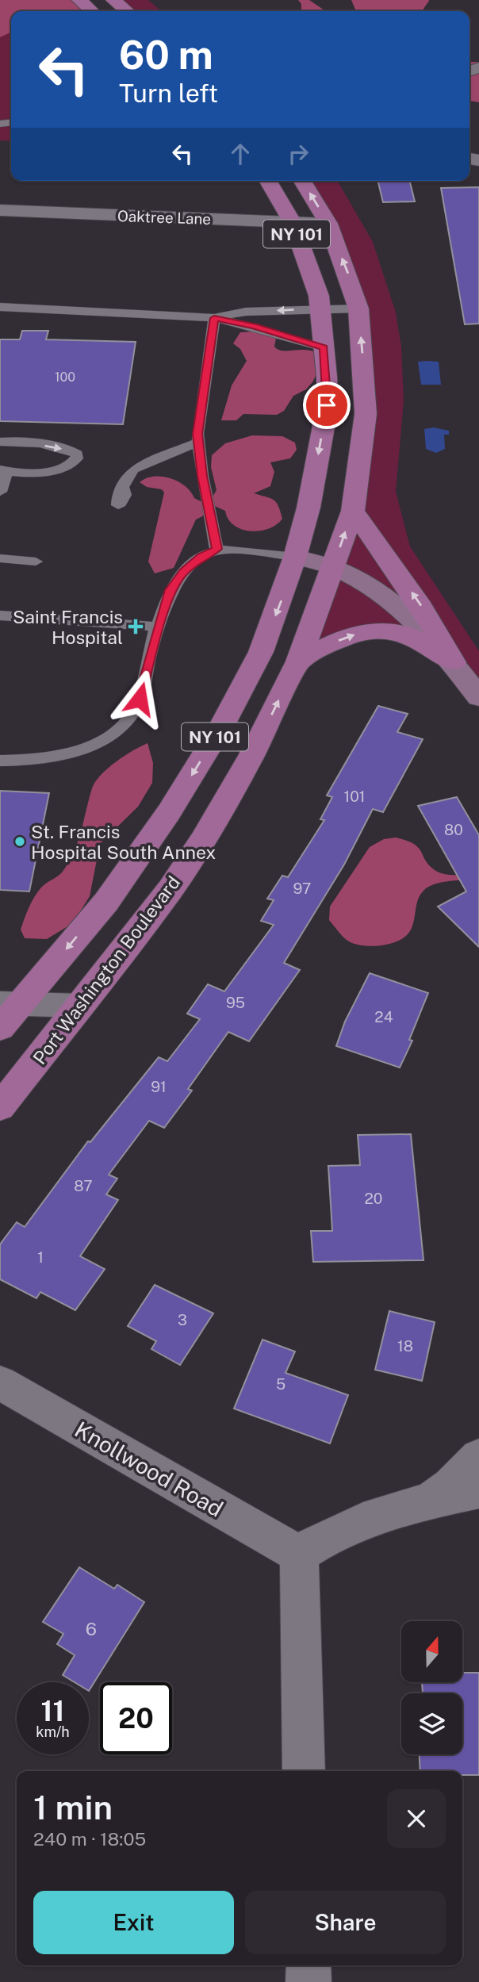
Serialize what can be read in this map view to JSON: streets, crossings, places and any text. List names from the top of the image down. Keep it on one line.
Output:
{"streets":{"main road":["NY 101","Port Washington Boulevard"],"street":["Oaktree Lane","Knollwood Road"]},"crossings":[["Oaktree Lane","NY 101"],["Oaktree Lane","Port Washington Boulevard"]],"places":{"health":["Saint Francis Hospital"],"other":["St. Francis Hospital South Annex"]},"house_numbers":["100","101","80","97","95","24","91","87","20","1","3","18","5","6"],"north":"top","page":{"turn":["60 m","Turn left"],"speed":"11 km/h","limit":"20","heading":["1 min","240 m · 18:05"],"buttons":["Exit","Share"]}}
